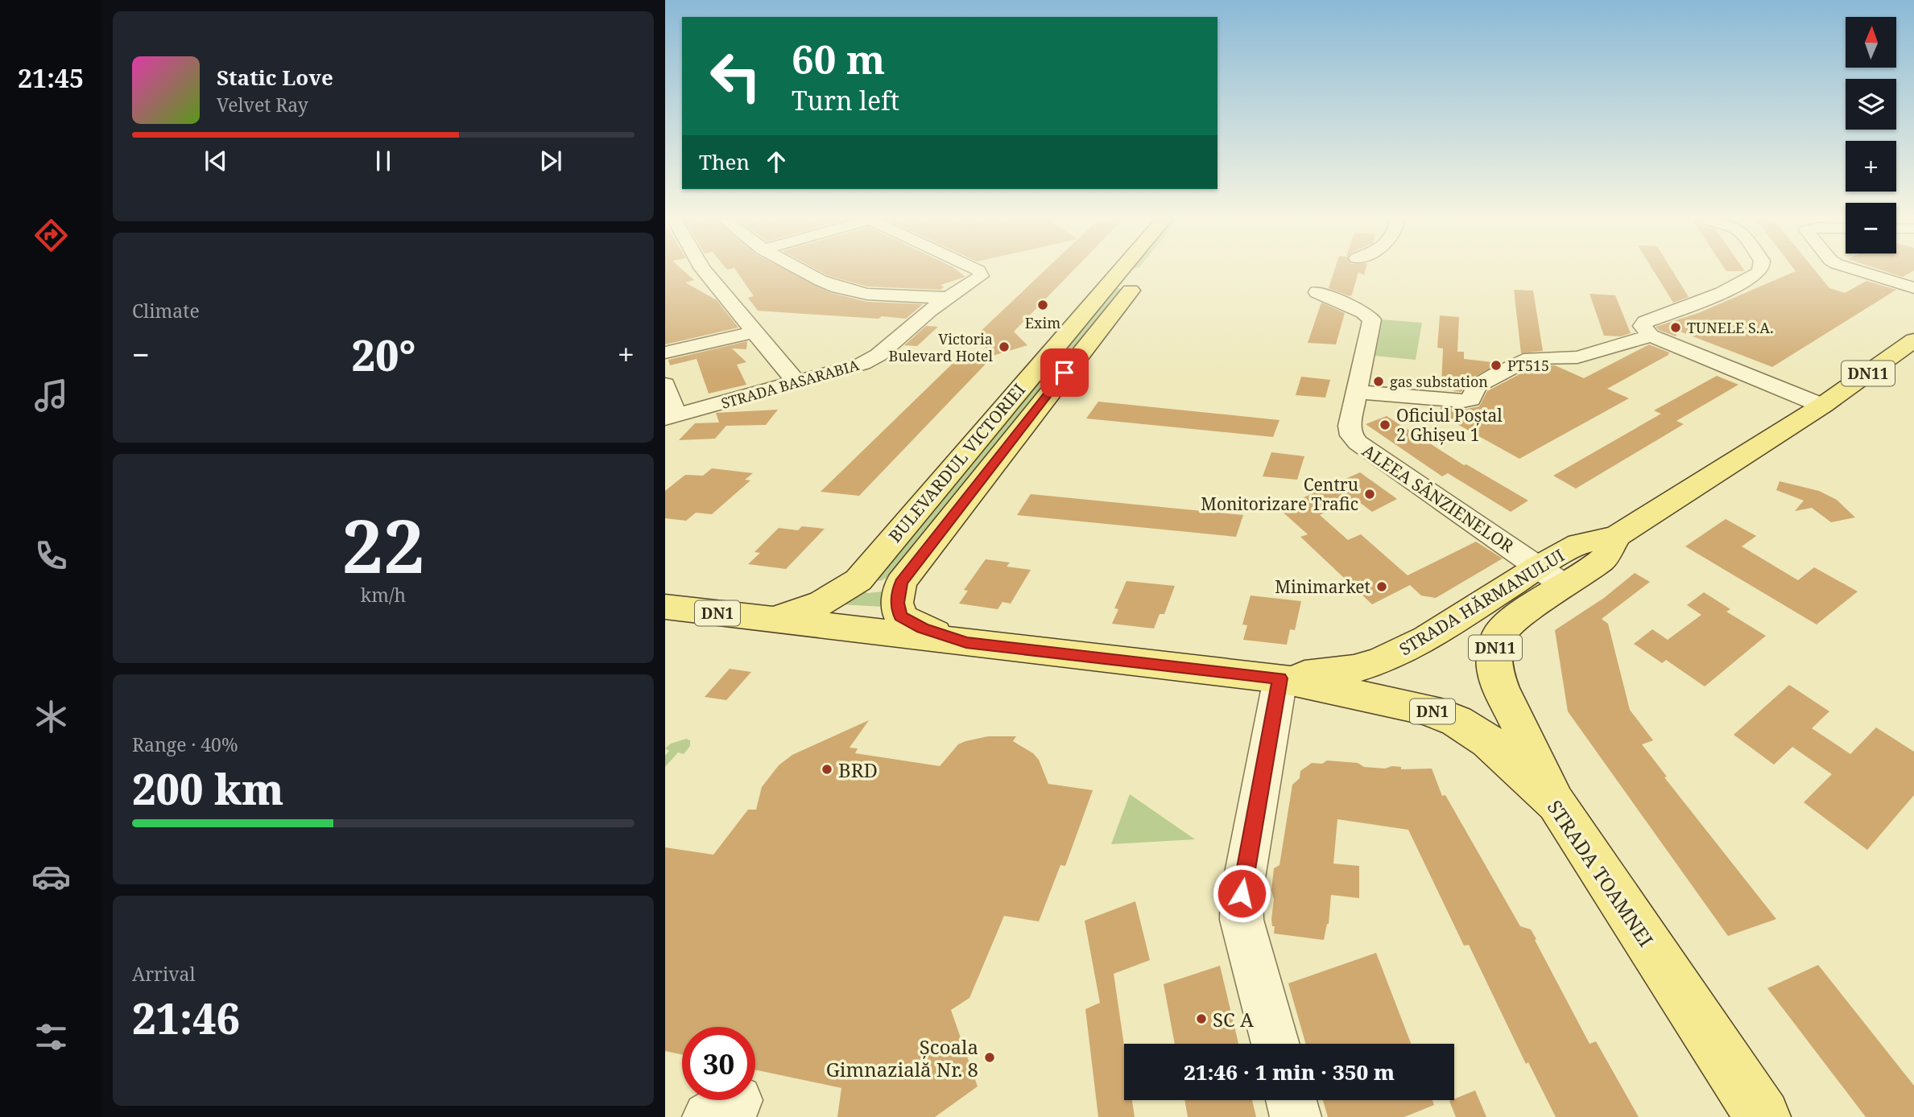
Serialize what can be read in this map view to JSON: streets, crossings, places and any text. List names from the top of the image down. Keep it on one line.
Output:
{"streets":{"main road":["DN11","BULEVARDUL VICTORIEI","STRADA HĂRMANULUI","DN1","STRADA TOAMNEI"],"street":["STRADA BASARABIA","ALEEA SÂNZIENELOR"]},"crossings":[["BULEVARDUL VICTORIEI","DN1"],["ALEEA SÂNZIENELOR","STRADA HĂRMANULUI"],["STRADA HĂRMANULUI","DN1"],["STRADA HĂRMANULUI","STRADA TOAMNEI"],["DN1","STRADA TOAMNEI"]],"places":["Exim","TUNELE S.A.","Victoria Bulevard Hotel","PT515","gas substation","Oficiul Poștal 2 Ghișeu 1","Centru Monitorizare Trafic","Minimarket","BRD","SC A","Școala Gimnazială Nr. 8"],"north":"top","page":{"tabs":"21:45","map_buttons":["+","−"],"turn":["60 m","Turn left"],"song":["Static Love","Velvet Ray"],"then":"Then","tile":["Climate",["22","km/h"],["Range · 40%","200 km"],["Arrival","21:46"]],"heat":["−","20°","+"],"limit":"30","trip":"21:46 · 1 min · 350 m"}}
